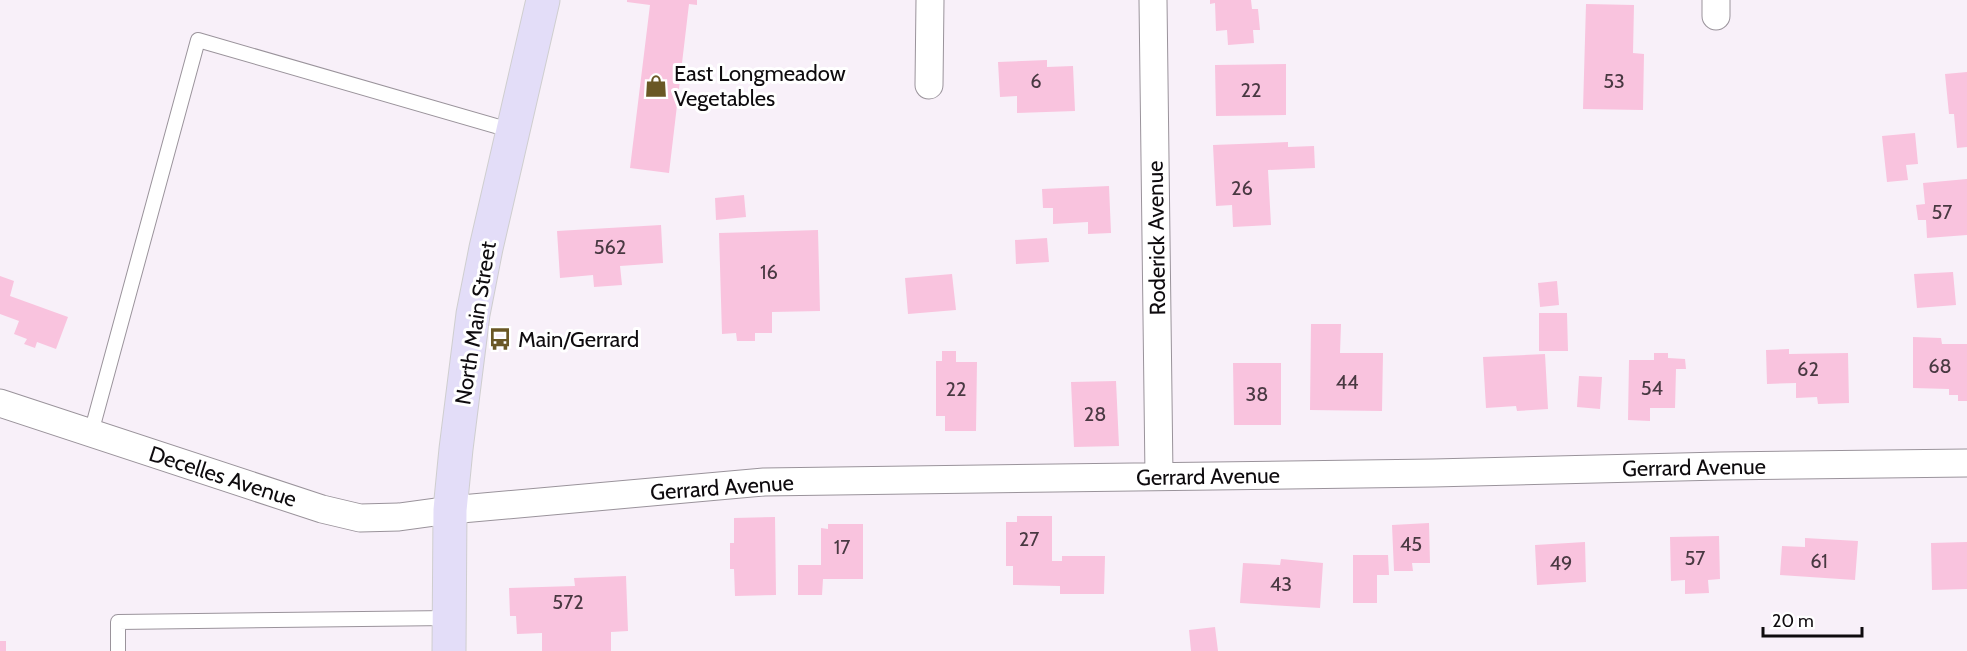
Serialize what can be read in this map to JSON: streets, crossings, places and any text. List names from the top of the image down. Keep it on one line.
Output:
{"streets":{"main road":["North Main Street"],"street":["Roderick Avenue","Gerrard Avenue","Decelles Avenue"]},"crossings":[["Roderick Avenue","Gerrard Avenue"],["North Main Street","Gerrard Avenue"],["North Main Street","Decelles Avenue"],["Gerrard Avenue","Decelles Avenue"]],"places":{"shop":["East Longmeadow Vegetables"],"bus stop":["Main/Gerrard"]},"house_numbers":["6","53","22","26","57","562","16","68","62","44","54","22","38","28","27","45","17","57","61","49","43","572"],"scale_bar":"20 m"}
